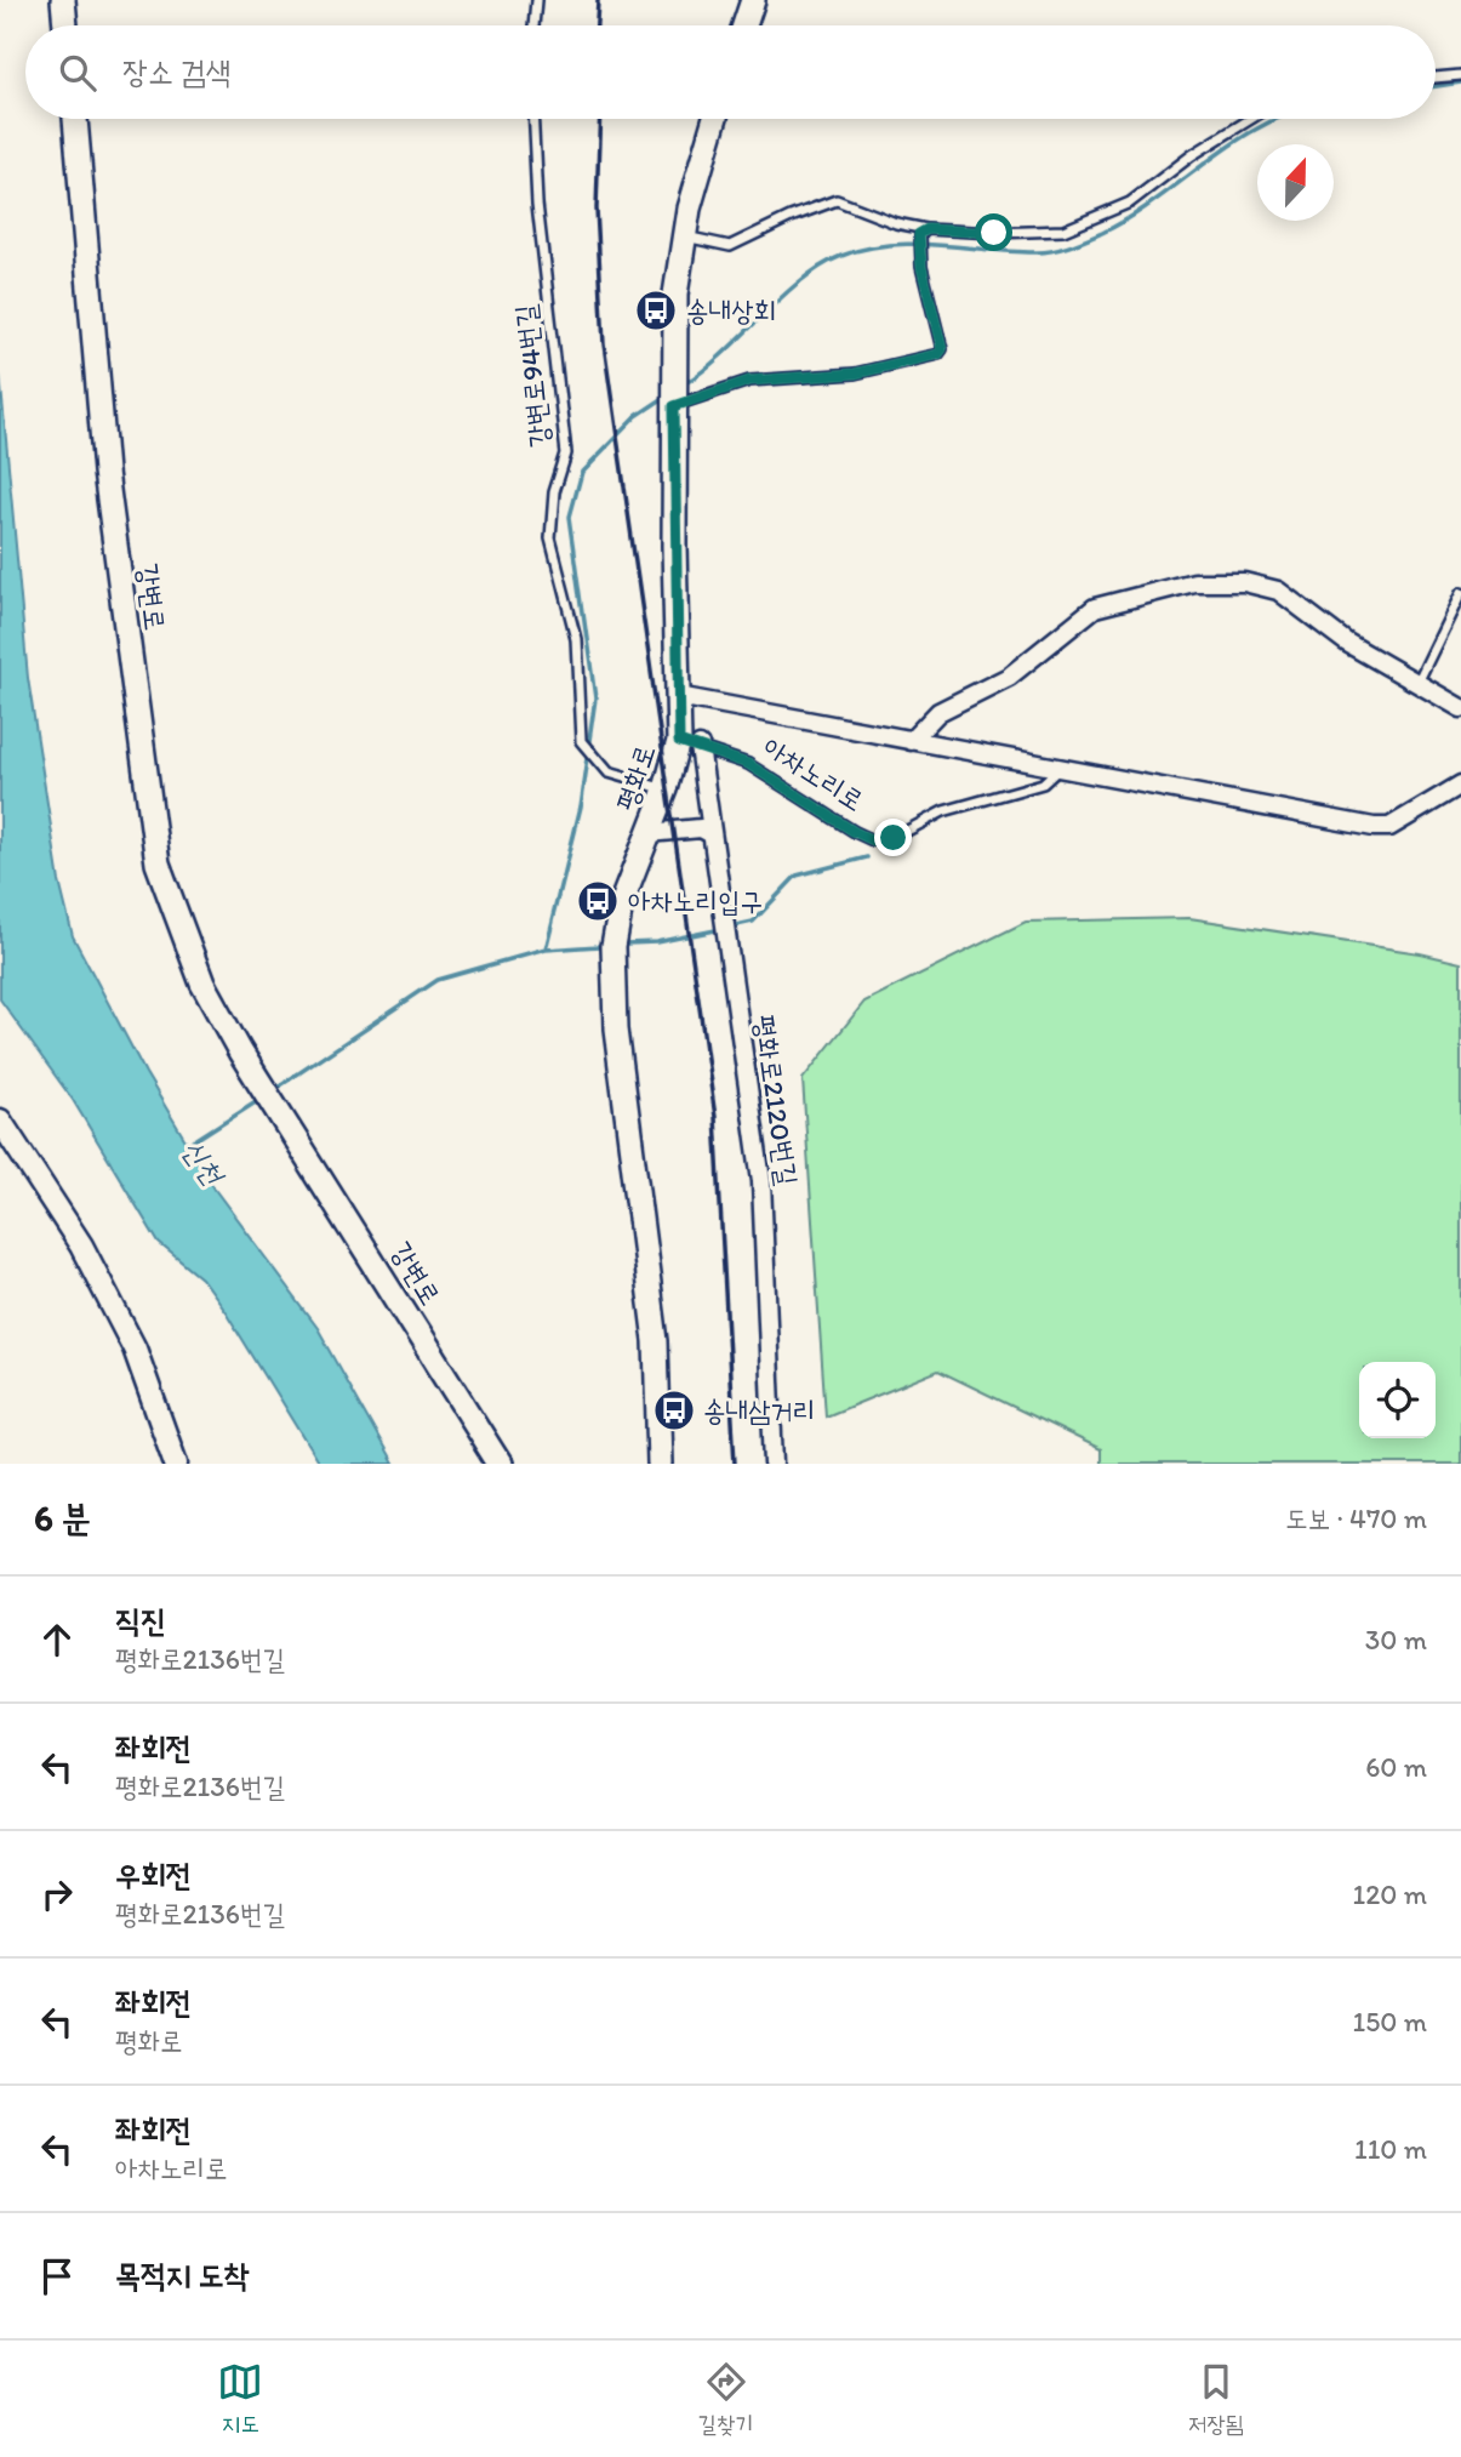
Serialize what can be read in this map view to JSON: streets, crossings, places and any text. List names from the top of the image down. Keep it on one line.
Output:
{"streets":{"main road":["강변로","평화로"],"street":["아차노리로","평화로2120번길"],"lane":["강변로94번길"]},"crossings":[["강변로94번길","평화로"],["아차노리로","평화로"],["아차노리로","평화로2120번길"],["평화로","평화로2120번길"]],"water":["신천"],"places":{"bus stop":["송내상회","아차노리입구","송내삼거리"]},"north":"top","page":{"search":"장소 검색","heading":["6 분","도보 · 470 m"],"list":[["직진","평화로2136번길","30 m"],["좌회전","평화로2136번길","60 m"],["우회전","평화로2136번길","120 m"],["좌회전","평화로","150 m"],["좌회전","아차노리로","110 m"],"목적지 도착"],"nav":["지도","길찾기","저장됨"]}}
